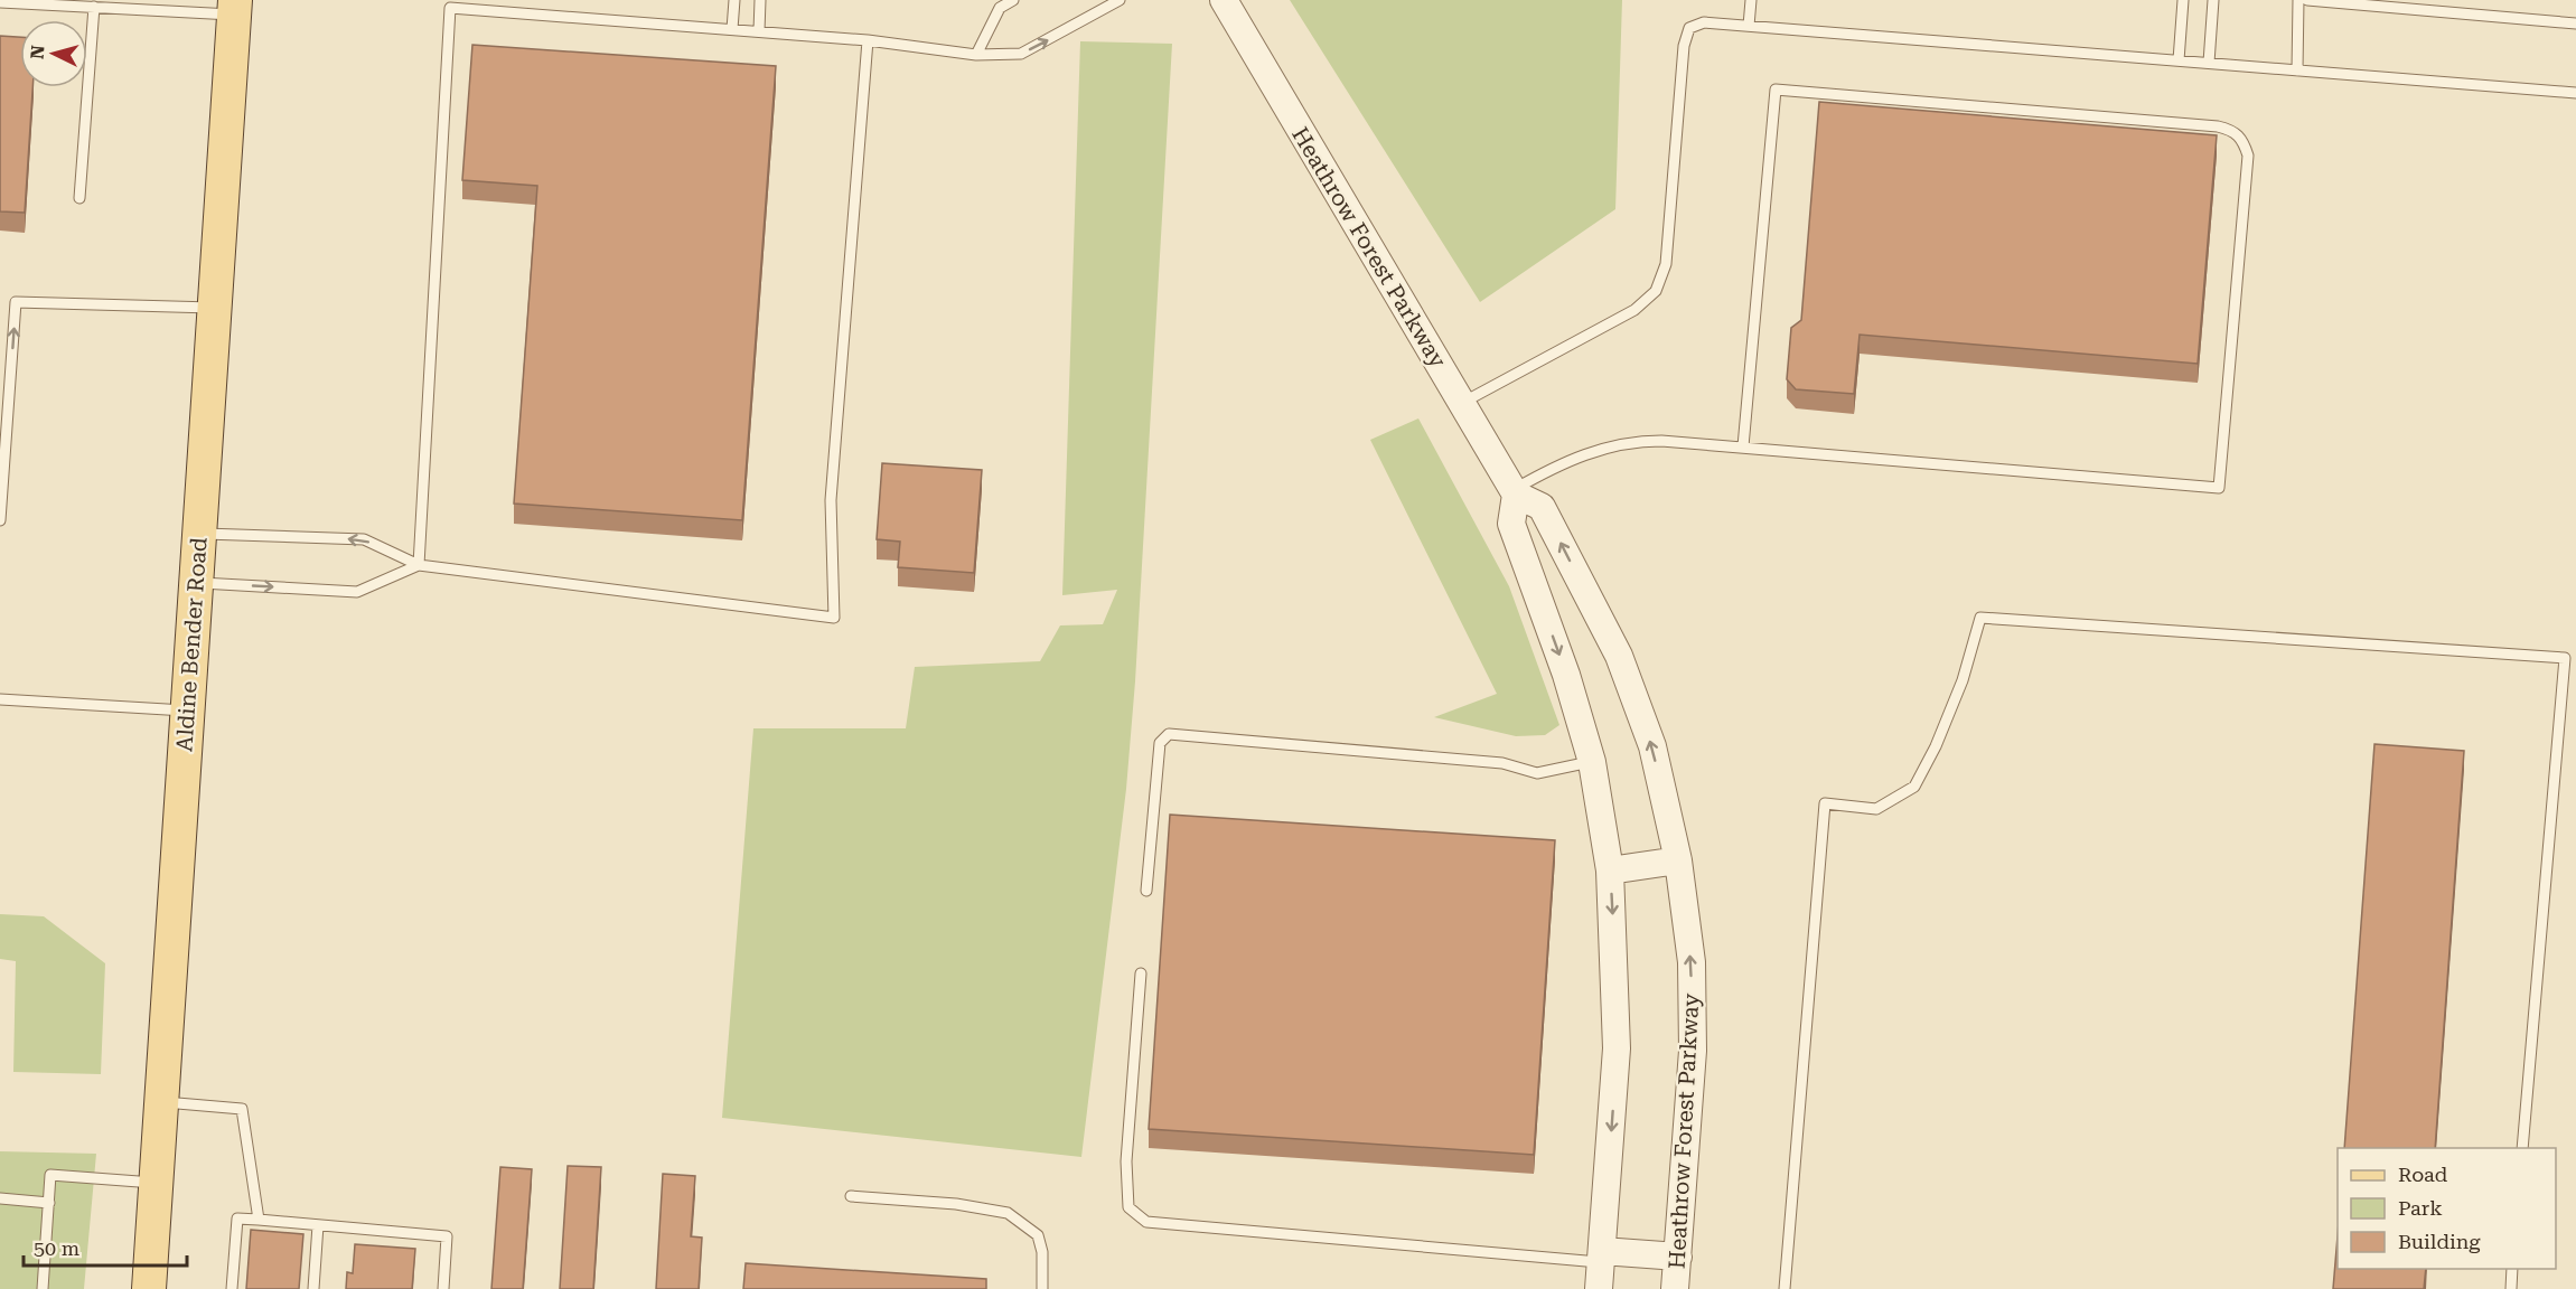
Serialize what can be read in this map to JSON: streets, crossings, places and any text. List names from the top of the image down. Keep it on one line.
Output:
{"streets":{"main road":["Aldine Bender Road"],"street":["Heathrow Forest Parkway"]},"legend":["Road","Park","Building"],"scale_bar":"50 m","north":"left"}
